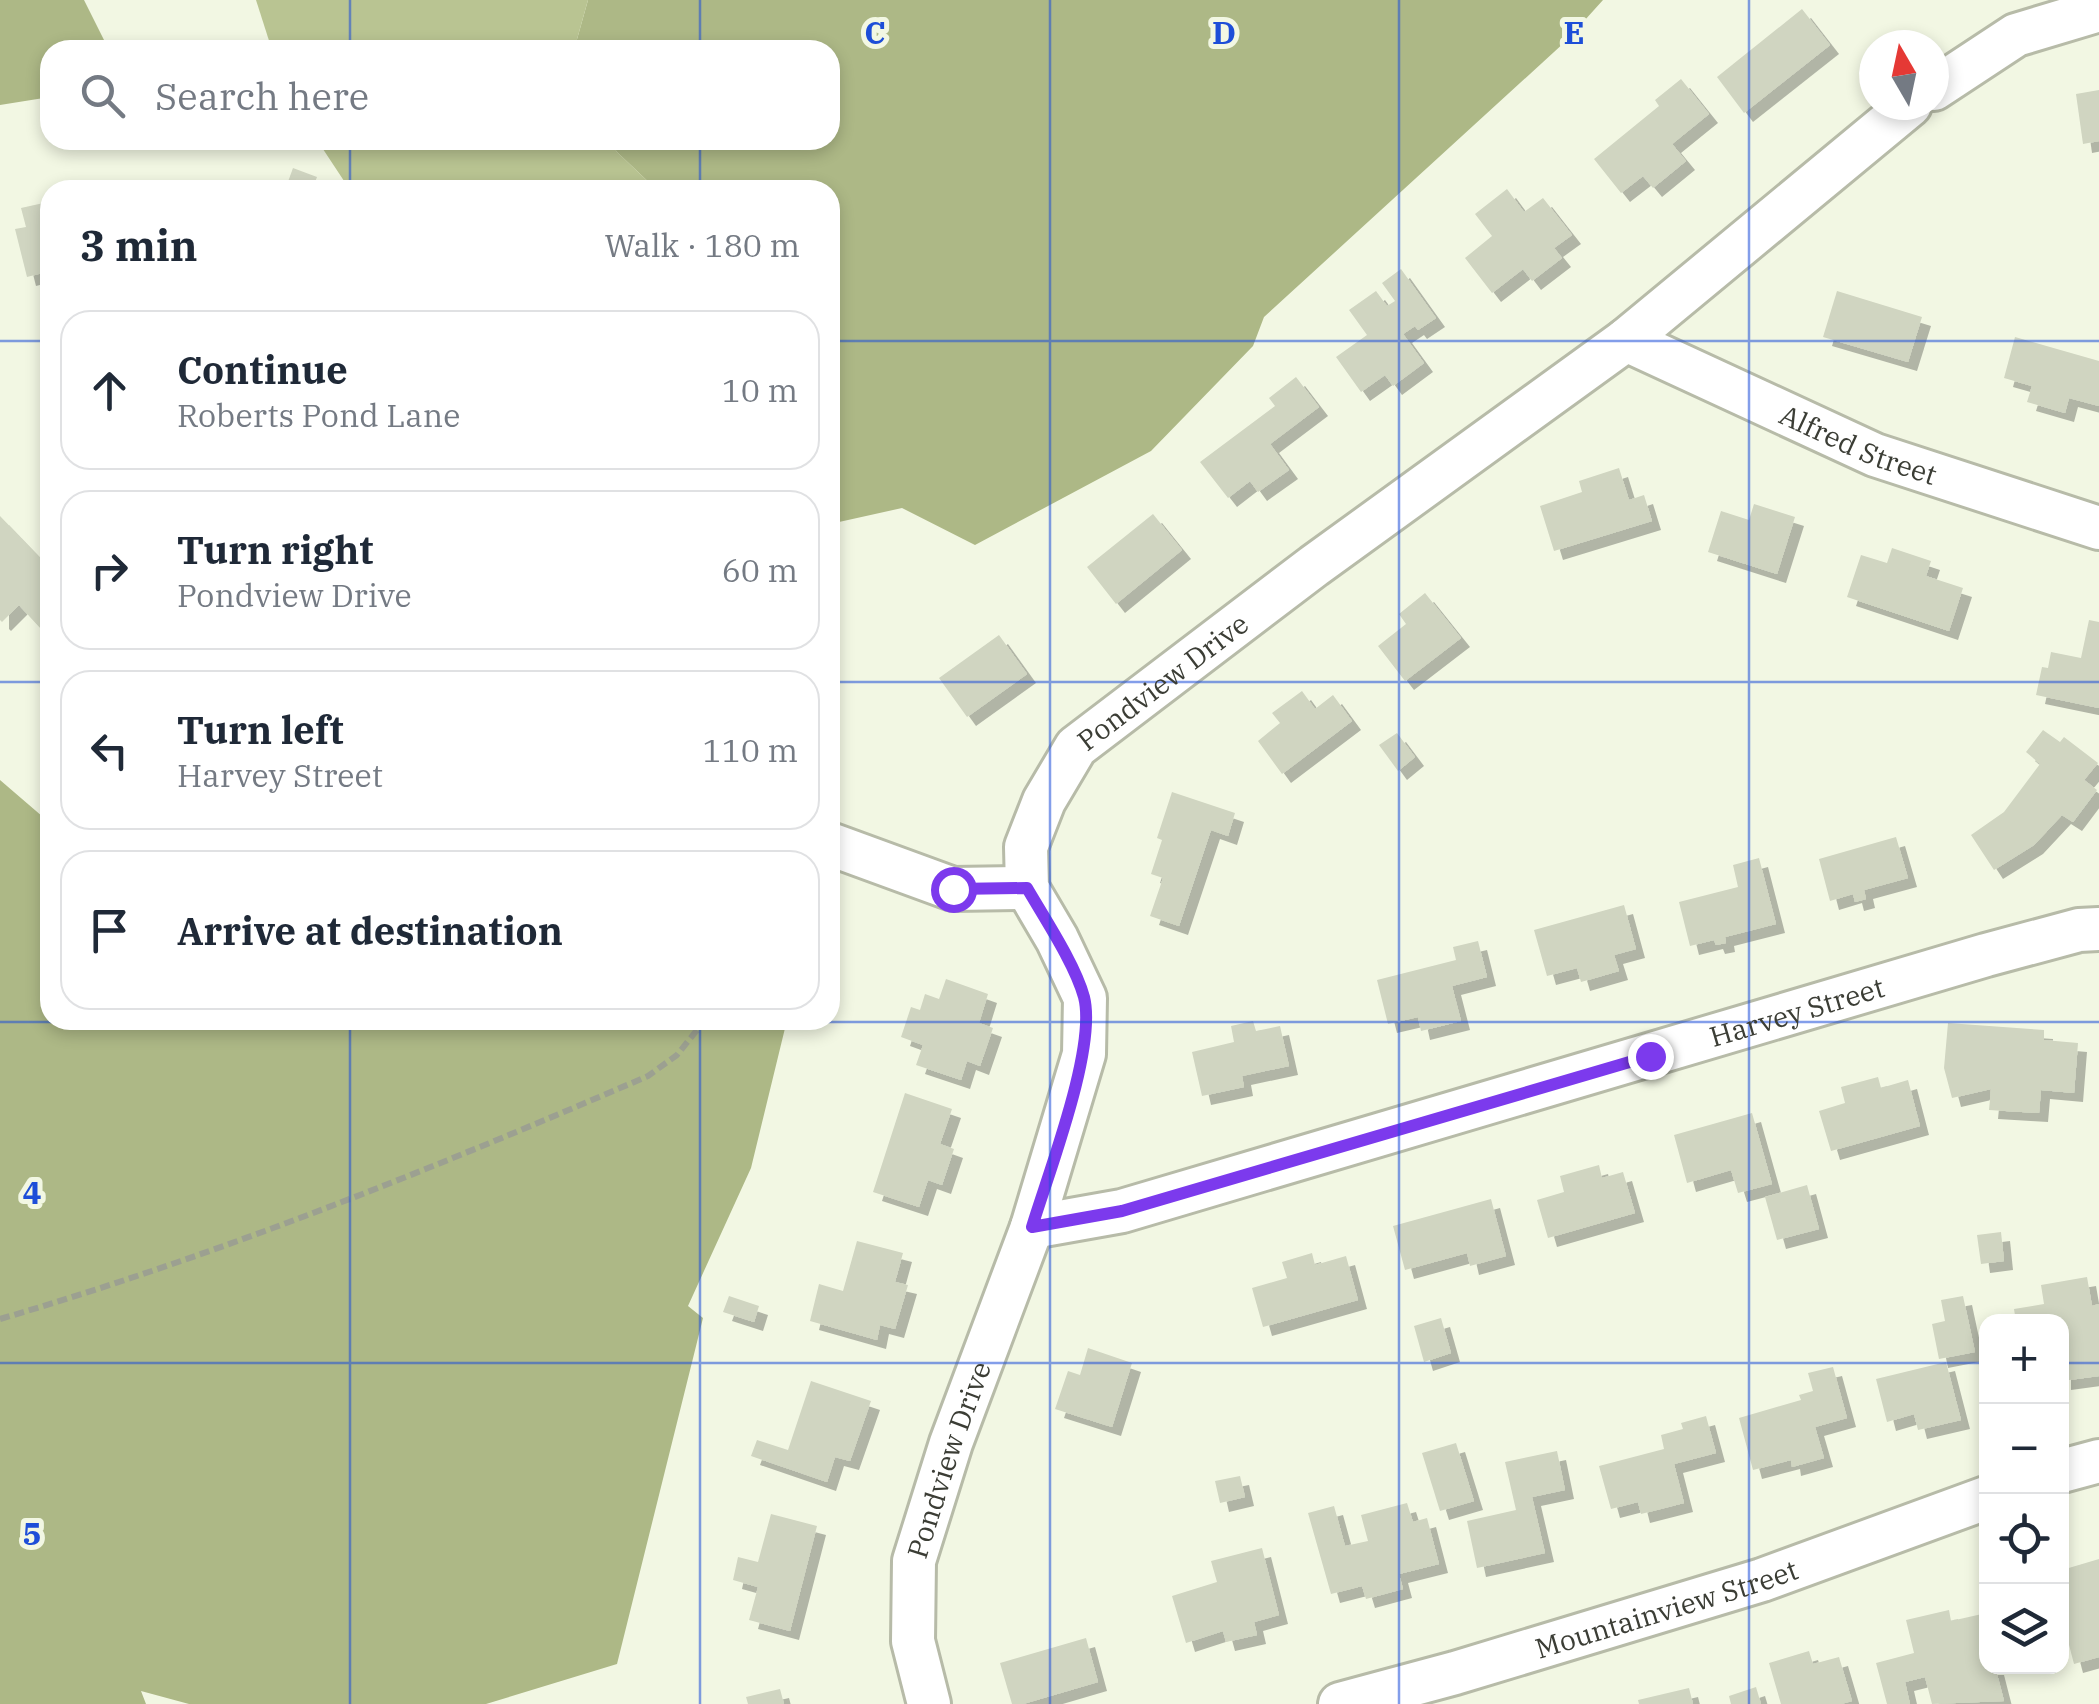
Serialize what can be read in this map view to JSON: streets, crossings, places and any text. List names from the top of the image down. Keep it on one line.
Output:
{"streets":{"street":["Alfred Street","Pondview Drive","Harvey Street","Mountainview Street"]},"crossings":[["Alfred Street","Pondview Drive"],["Pondview Drive","Harvey Street"]],"north":"top","page":{"search":"Search here","heading":["3 min","Walk · 180 m"],"list":[["Continue","Roberts Pond Lane","10 m"],["Turn right","Pondview Drive","60 m"],["Turn left","Harvey Street","110 m"],"Arrive at destination"],"map_buttons":["+","−"]},"grid":{"columns":["C","D","E"],"rows":["4","5"]}}
